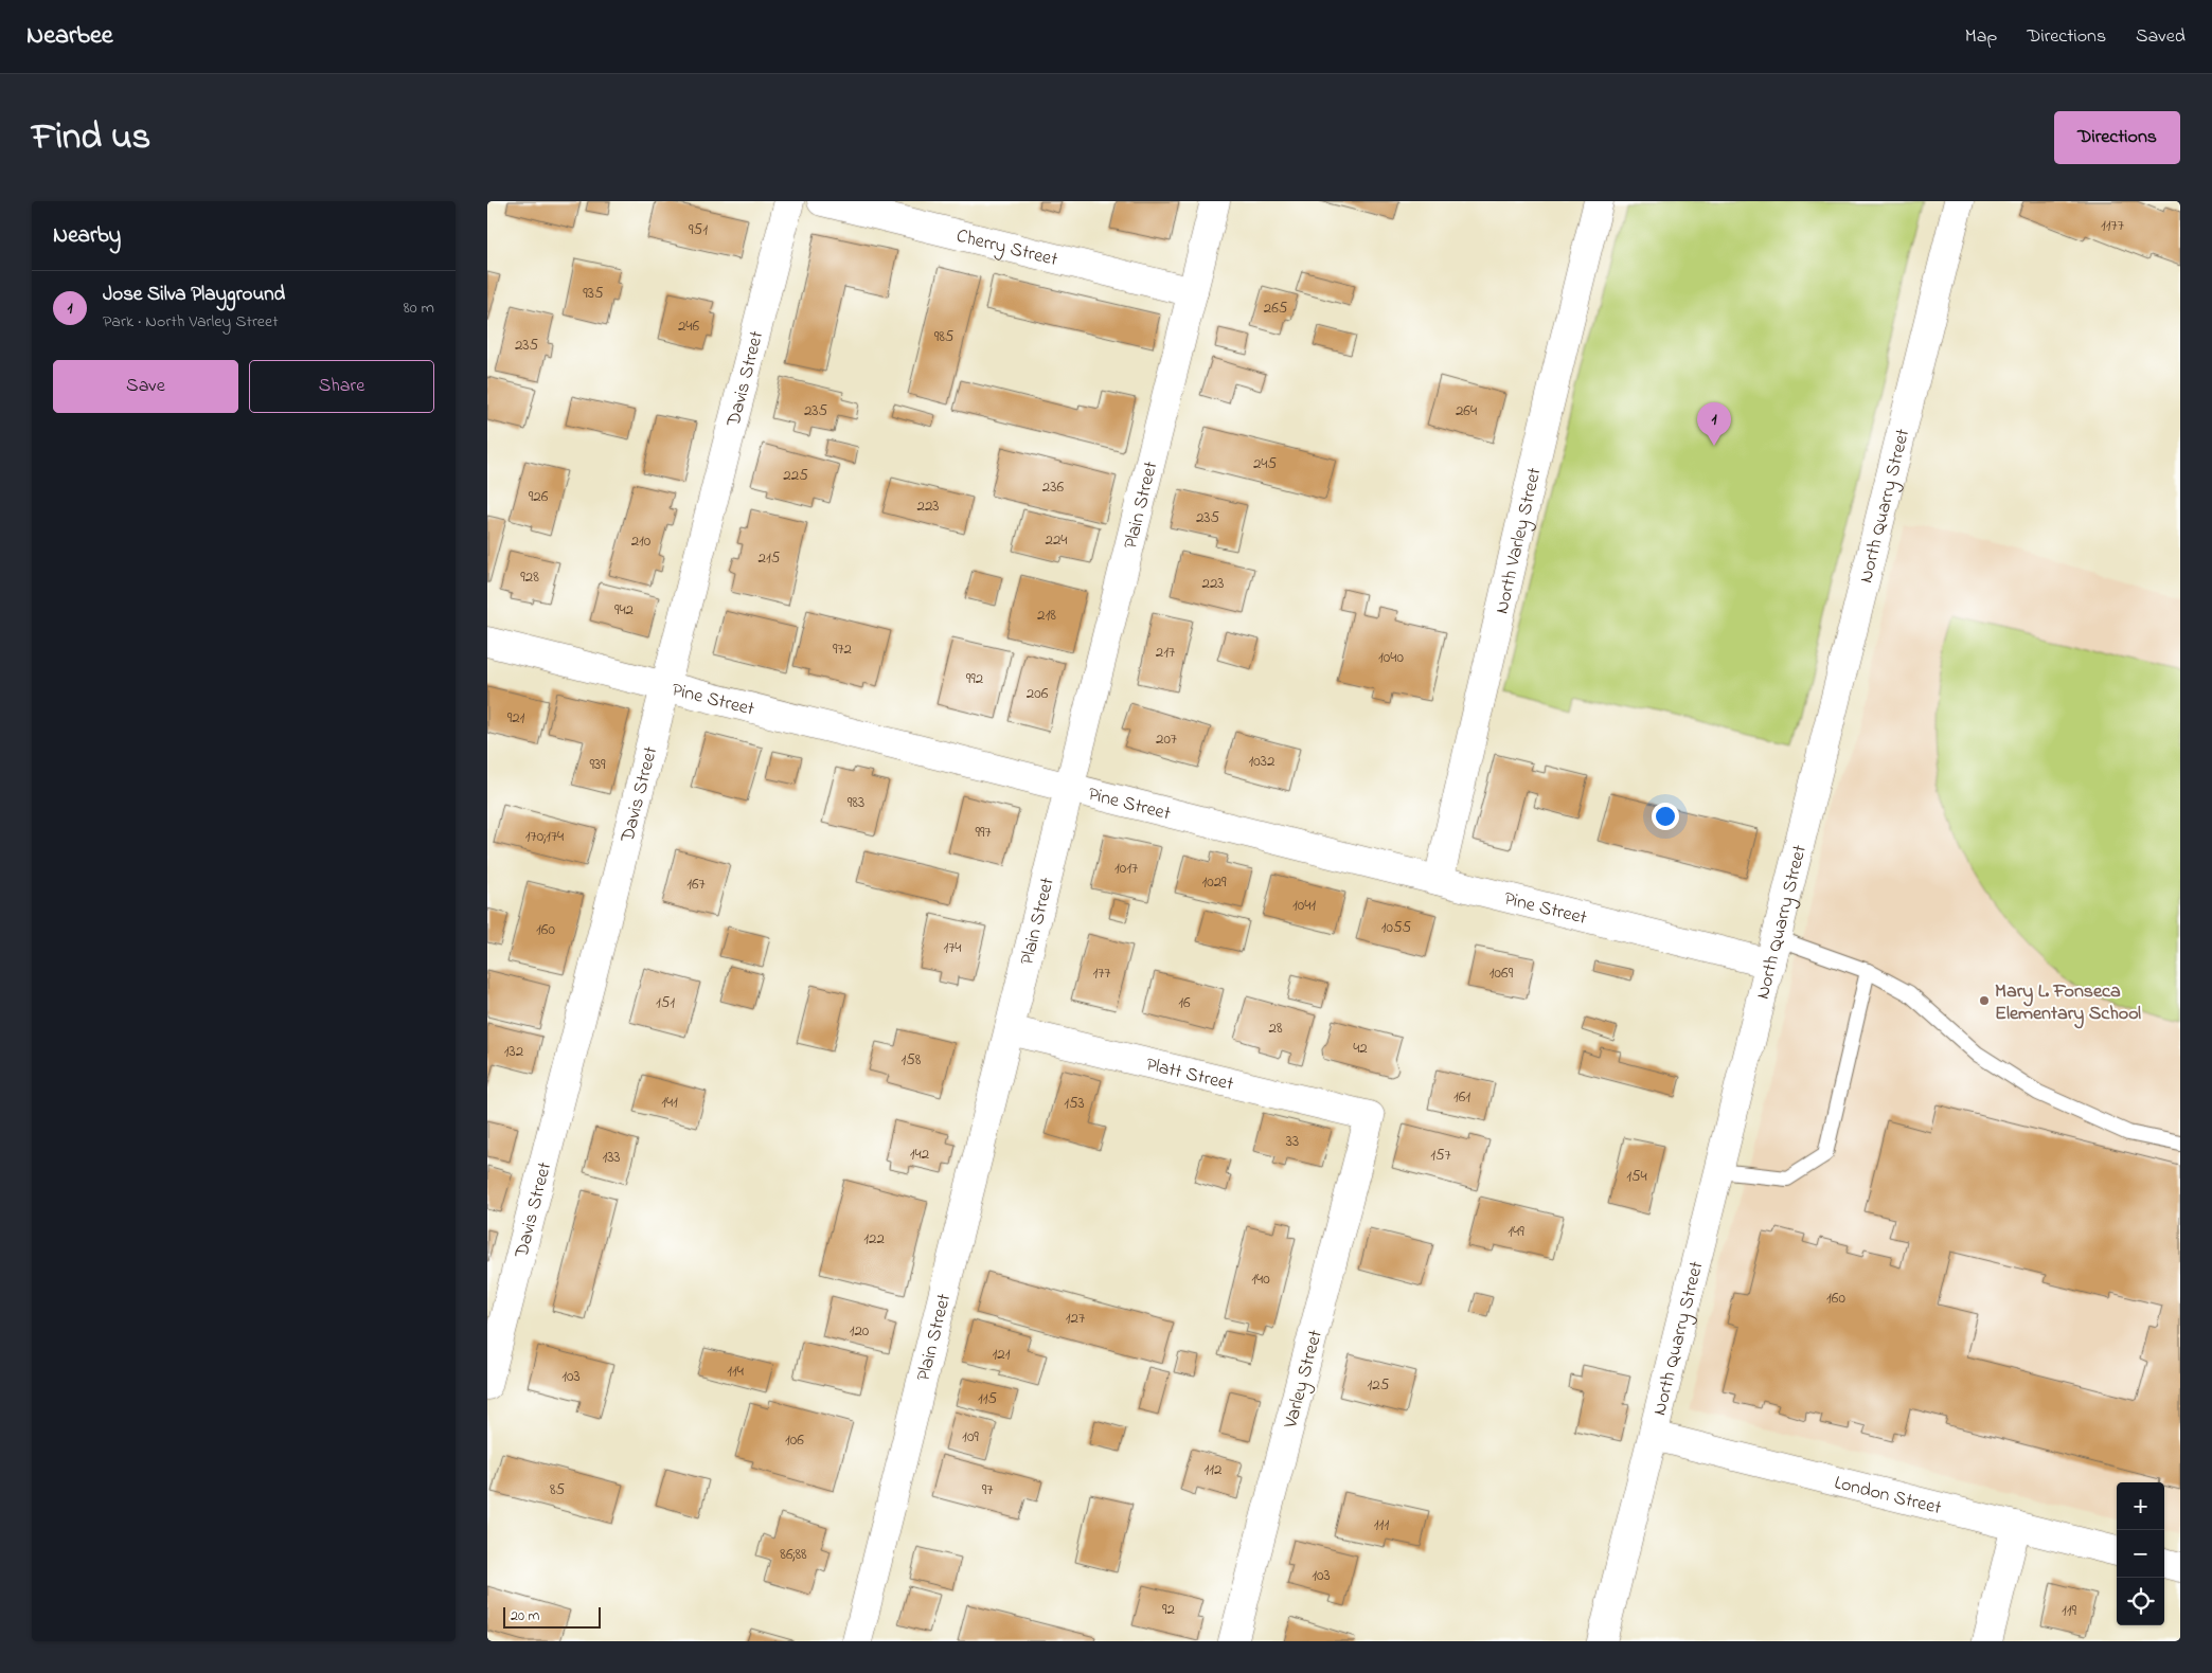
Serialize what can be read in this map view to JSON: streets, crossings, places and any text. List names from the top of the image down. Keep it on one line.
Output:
{"streets":{"street":["Cherry Street","Davis Street","Plain Street","North Quarry Street","North Varley Street","Pine Street","Platt Street","Varley Street","London Street"]},"crossings":[["Cherry Street","Plain Street"],["Davis Street","Pine Street"],["Plain Street","Pine Street"],["Plain Street","Platt Street"],["North Quarry Street","Pine Street"],["North Quarry Street","London Street"],["North Varley Street","Pine Street"],["Platt Street","Varley Street"]],"places":["Mary L. Fonseca Elementary School"],"house_numbers":["1177","951","935","265","246","985","235","235","264","245","225","236","926","223","235","224","210","215","928","223","942","218","972","217","1040","992","206","921","207","1032","939","983","997","170;174","1017","1029","167","1041","1055","160","174","177","1069","151","16","28","42","132","158","161","141","153","33","142","157","133","154","149","122","140","160","127","120","121","114","103","125","115","109","106","112","85","97","111","86;88","103","92","119"],"scale_bar":"20 m","page":{"header":"Nearbee","nav":["Map","Directions","Saved"],"title":"Find us","buttons":["Directions",["Save","Share"]],"heading":"Nearby","list":[{"mark":"1","name":"Jose Silva Playground","note":"Park · North Varley Street","value":"80 m"}],"pins":"1","map_buttons":["+","−"],"scale":"20 m"}}
